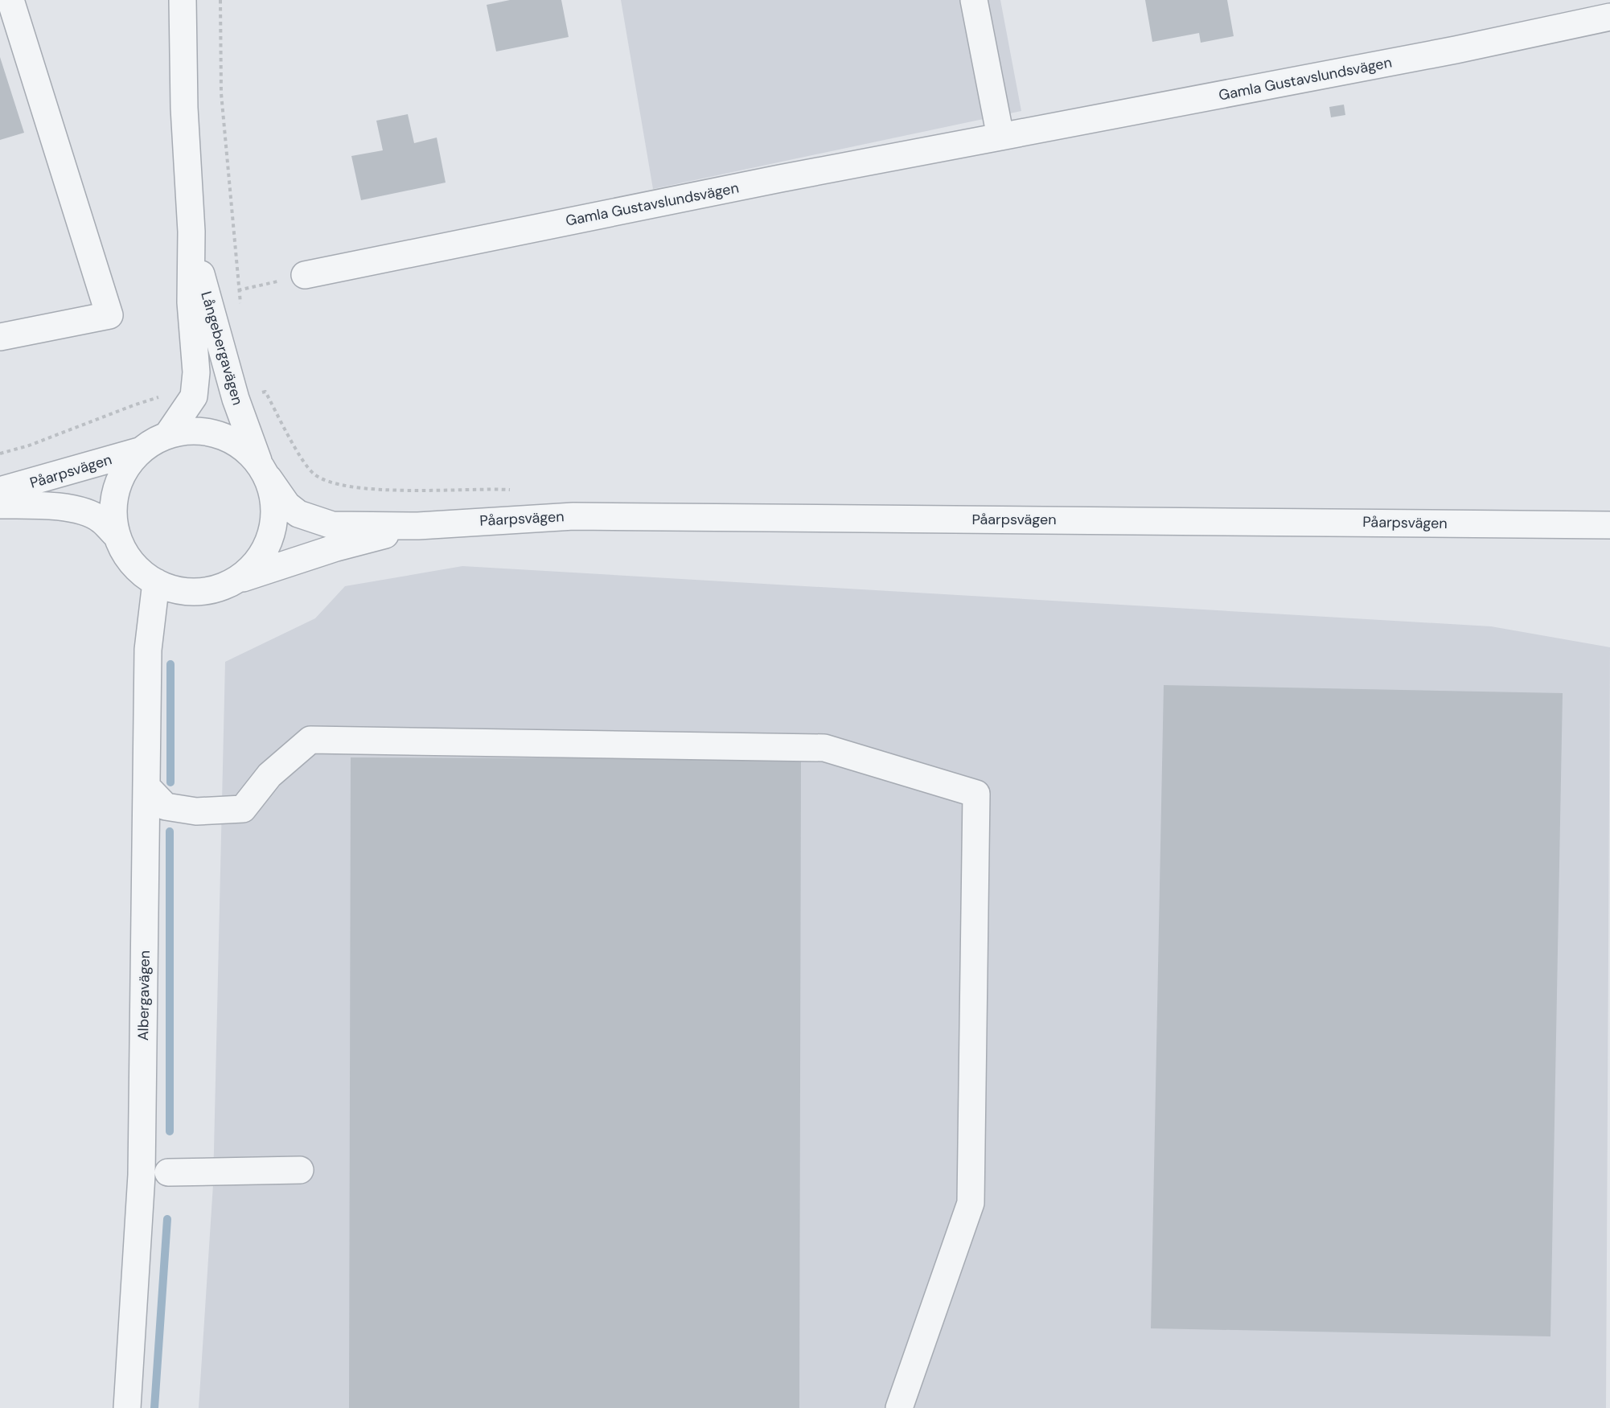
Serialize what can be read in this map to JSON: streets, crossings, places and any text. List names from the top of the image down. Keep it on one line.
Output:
{"streets":{"street":["Gamla Gustavslundsvägen","Långebergavägen","Påarpsvägen","Albergavägen"]},"crossings":[["Långebergavägen","Påarpsvägen"],["Långebergavägen","Albergavägen"],["Påarpsvägen","Albergavägen"]]}
